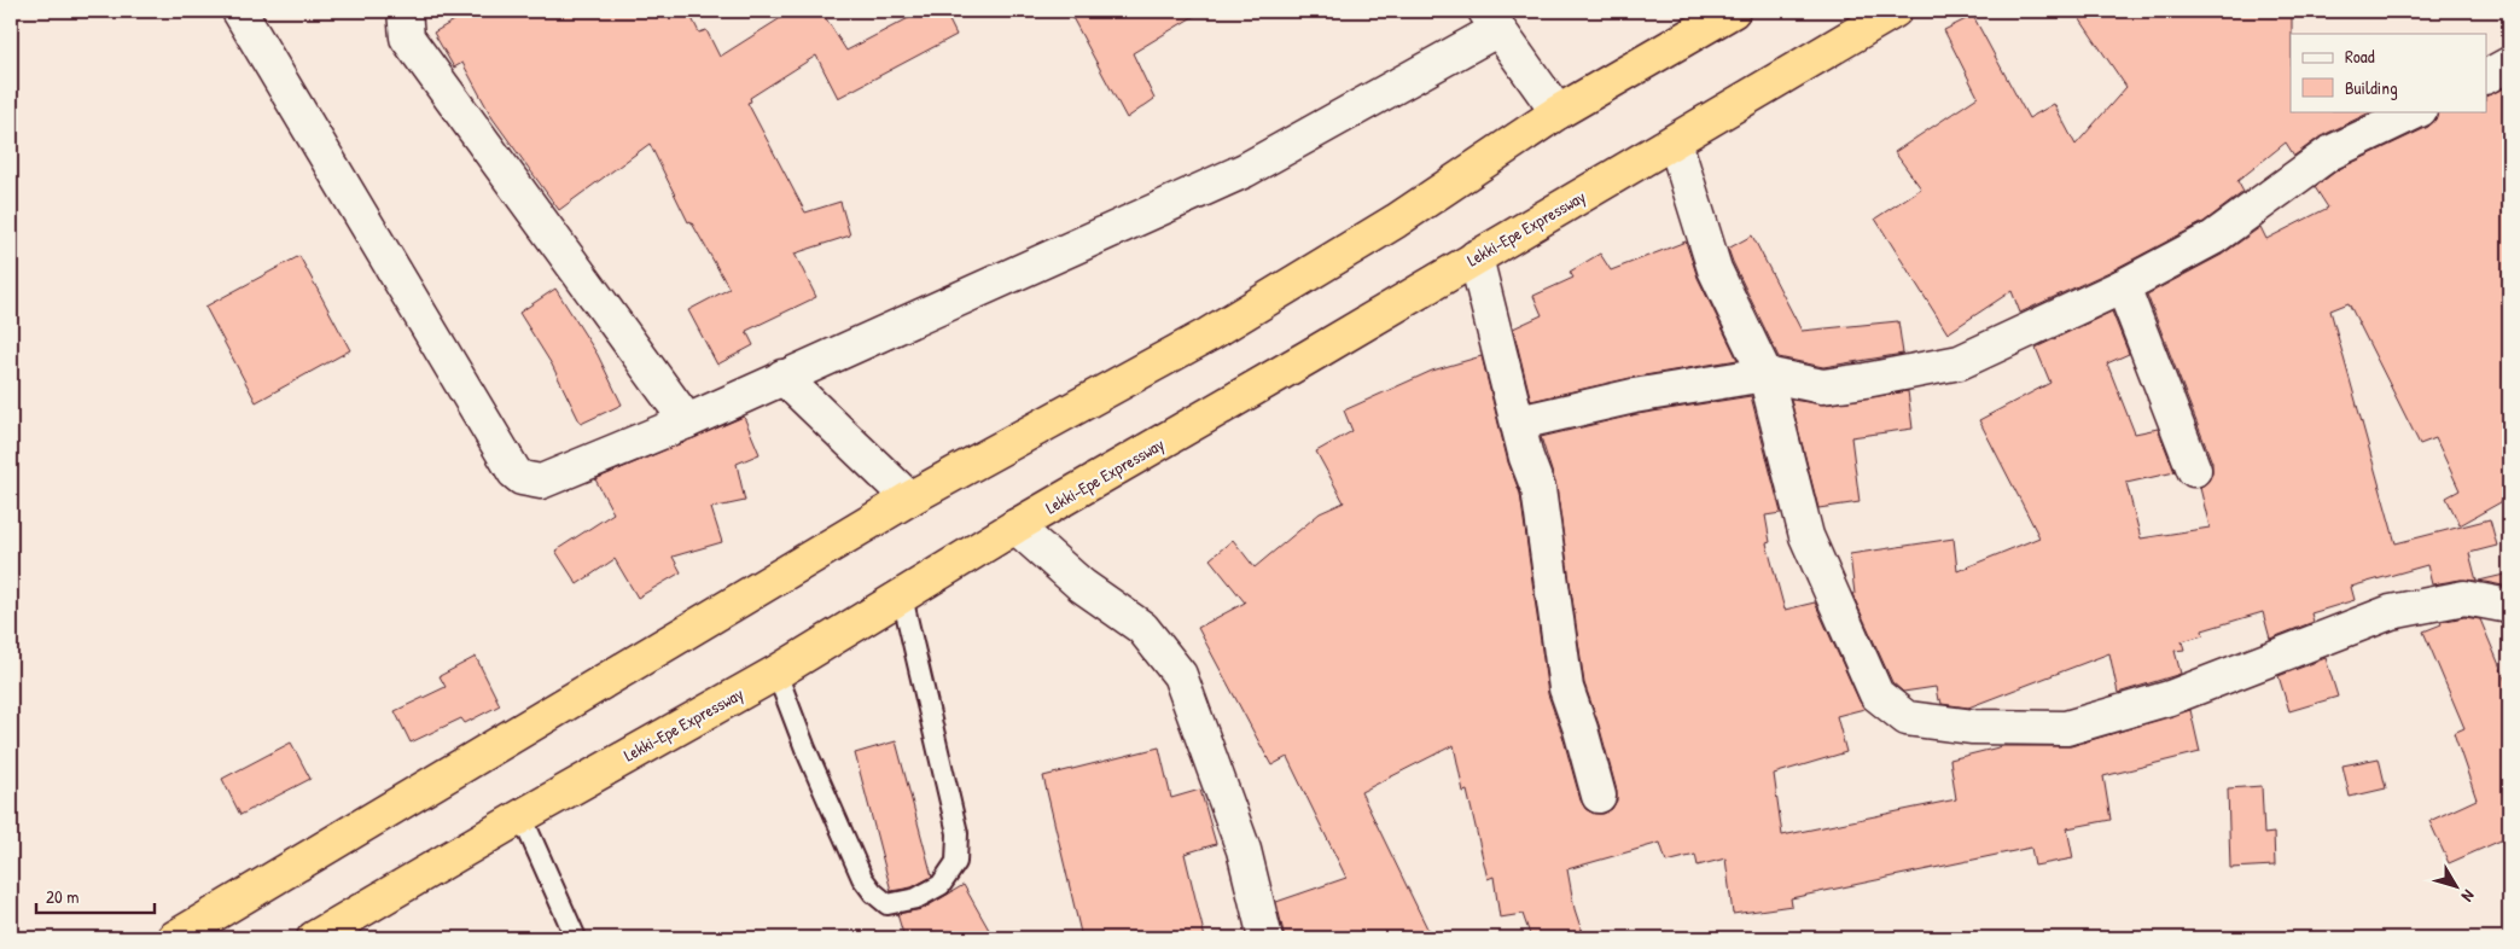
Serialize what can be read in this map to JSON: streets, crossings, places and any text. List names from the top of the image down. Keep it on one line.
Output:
{"streets":{"highway":["Lekki-Epe Expressway"]},"legend":["Road","Building"],"scale_bar":"20 m","north":"bottom right"}
